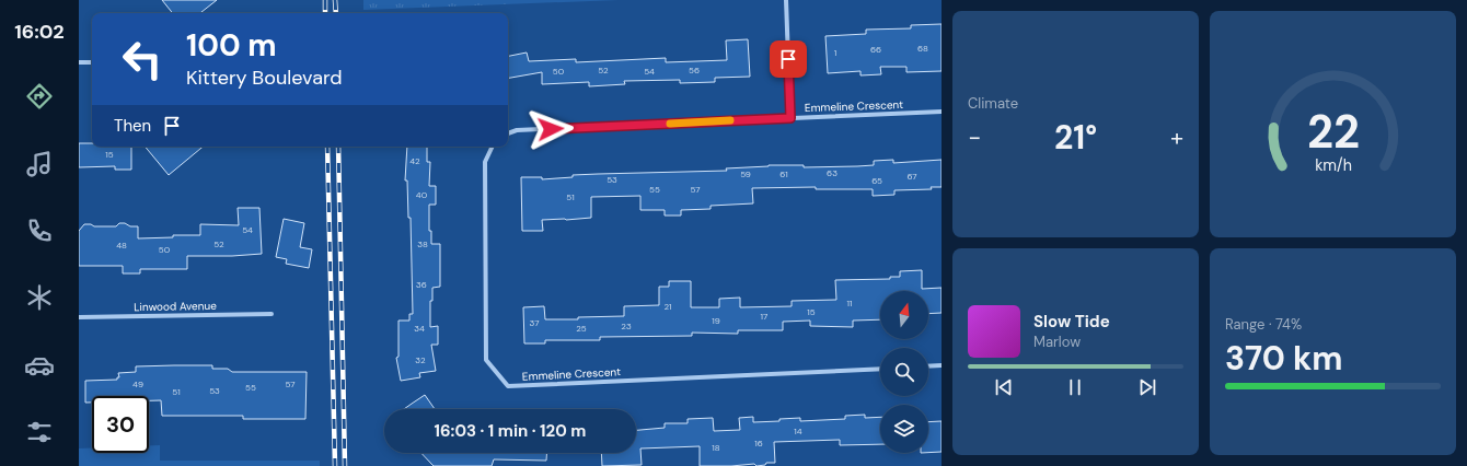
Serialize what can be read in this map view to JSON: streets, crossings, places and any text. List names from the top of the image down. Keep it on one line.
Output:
{"streets":{"street":["Emmeline Crescent","Linwood Avenue"]},"house_numbers":["68","66","1","52","56","50","54","15","42","63","59","61","67","53","65","55","57","40","51","54","52","38","48","50","36","11","21","15","17","19","37","23","34","25","32","49","57","55","53","51","14","16","18"],"north":"top","page":{"tabs":"16:02","tile":["Climate",["Range · 74%","370 km"]],"turn":["100 m","Kittery Boulevard"],"then":"Then","heat":["−","21°","+"],"song":["Slow Tide","Marlow"],"limit":"30","trip":"16:03 · 1 min · 120 m","gauge":["22","km/h"]}}
